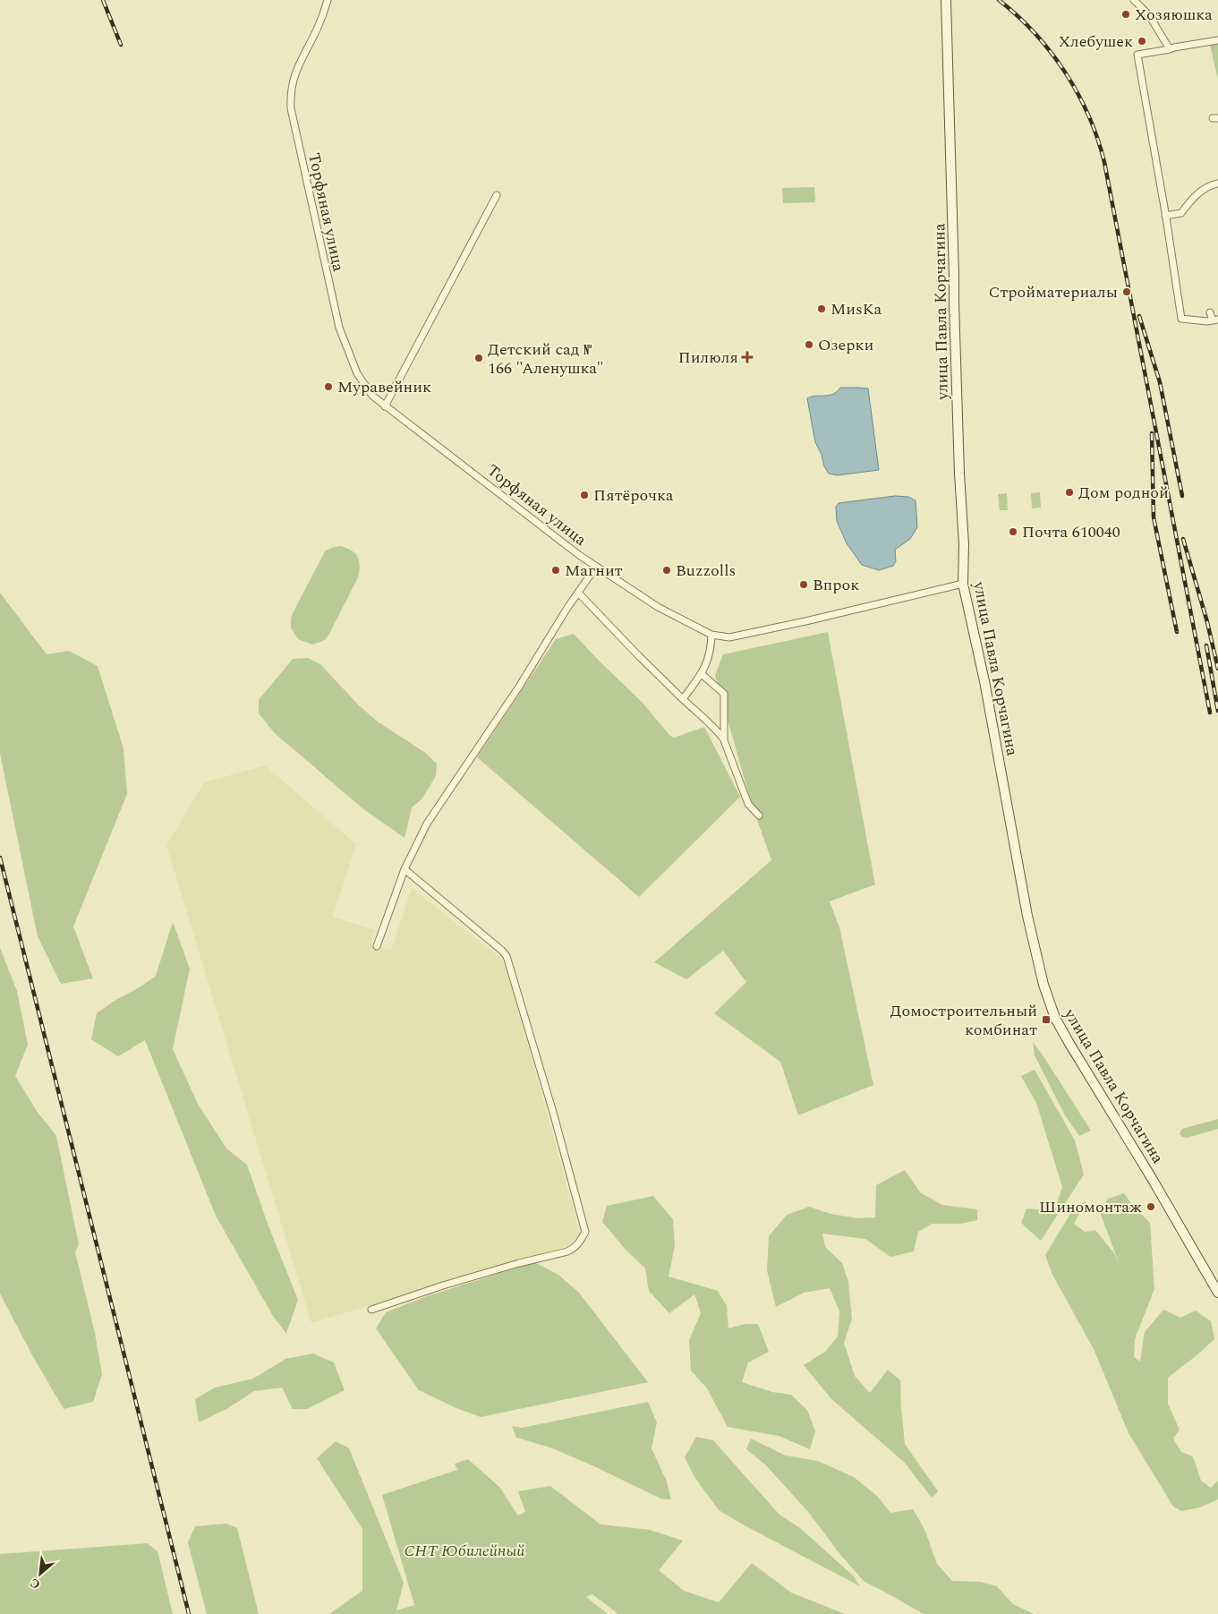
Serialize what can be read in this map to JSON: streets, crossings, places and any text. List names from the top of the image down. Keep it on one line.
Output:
{"streets":{"main road":["улица Павла Корчагина"],"street":["Торфяная улица"]},"crossings":[["Торфяная улица","улица Павла Корчагина"]],"parks":["СНТ Юбилейный"],"places":{"other":["Хозяюшка","Хлебушек","Стройматериалы","МиsКа","Озерки","Детский сад № 166 \"Аленушка\"","Муравейник","Дом родной","Пятёрочка","Почта 610040","Магнит","Buzzolls","Впрок","Шиномонтаж"],"health":["Пилюля"],"transit":["Домостроительный комбинат"]},"north":"bottom left"}
